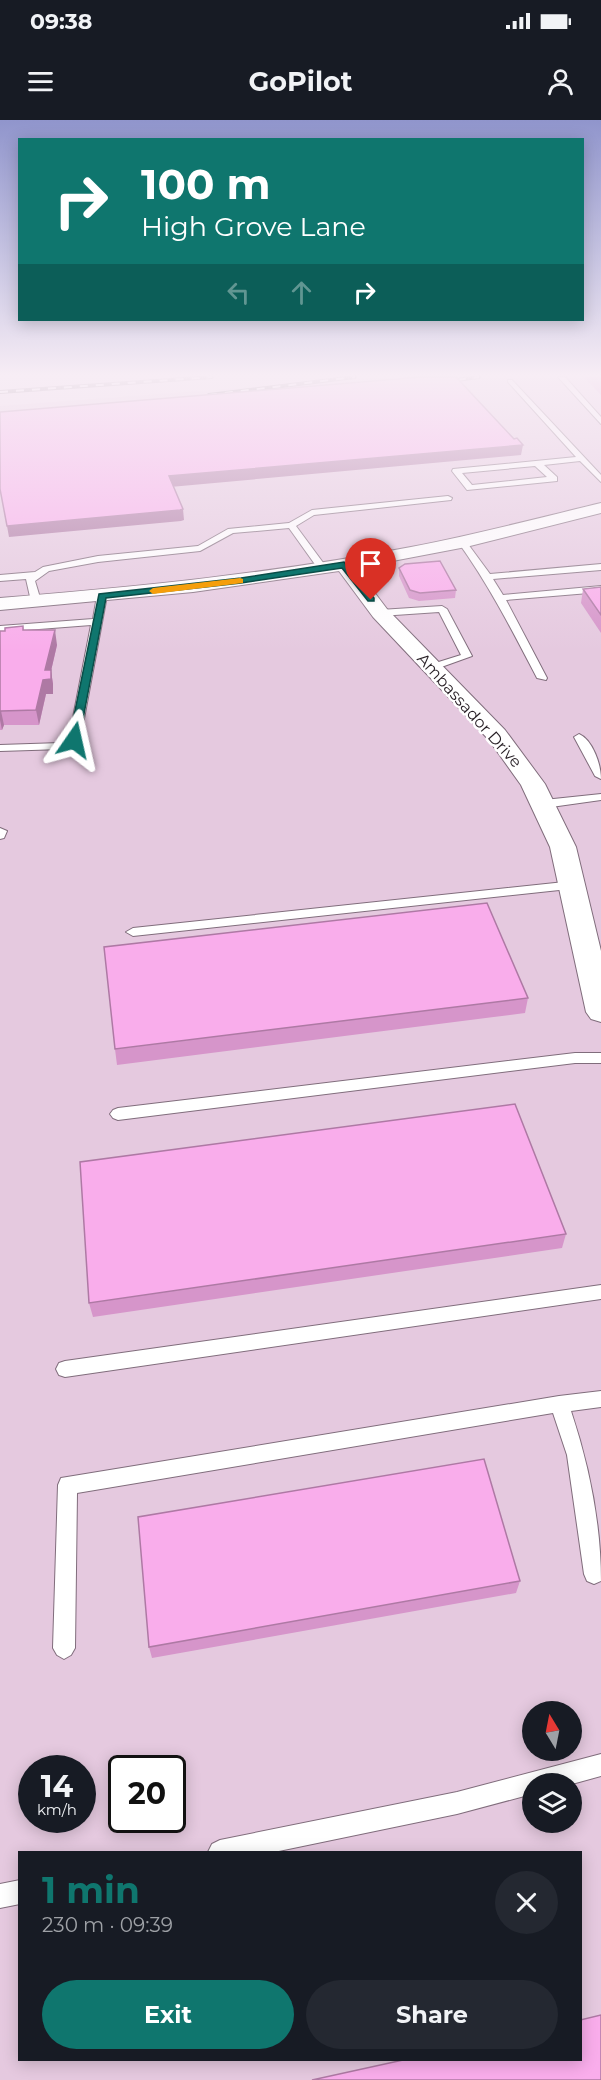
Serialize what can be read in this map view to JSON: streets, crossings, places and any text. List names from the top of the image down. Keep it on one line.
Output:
{"streets":{"street":["Ambassador Drive"]},"north":"top","page":{"status":"09:38","header":"GoPilot","turn":["100 m","High Grove Lane"],"speed":"14 km/h","limit":"20","heading":["1 min","230 m · 09:39"],"buttons":["Exit","Share"]}}
